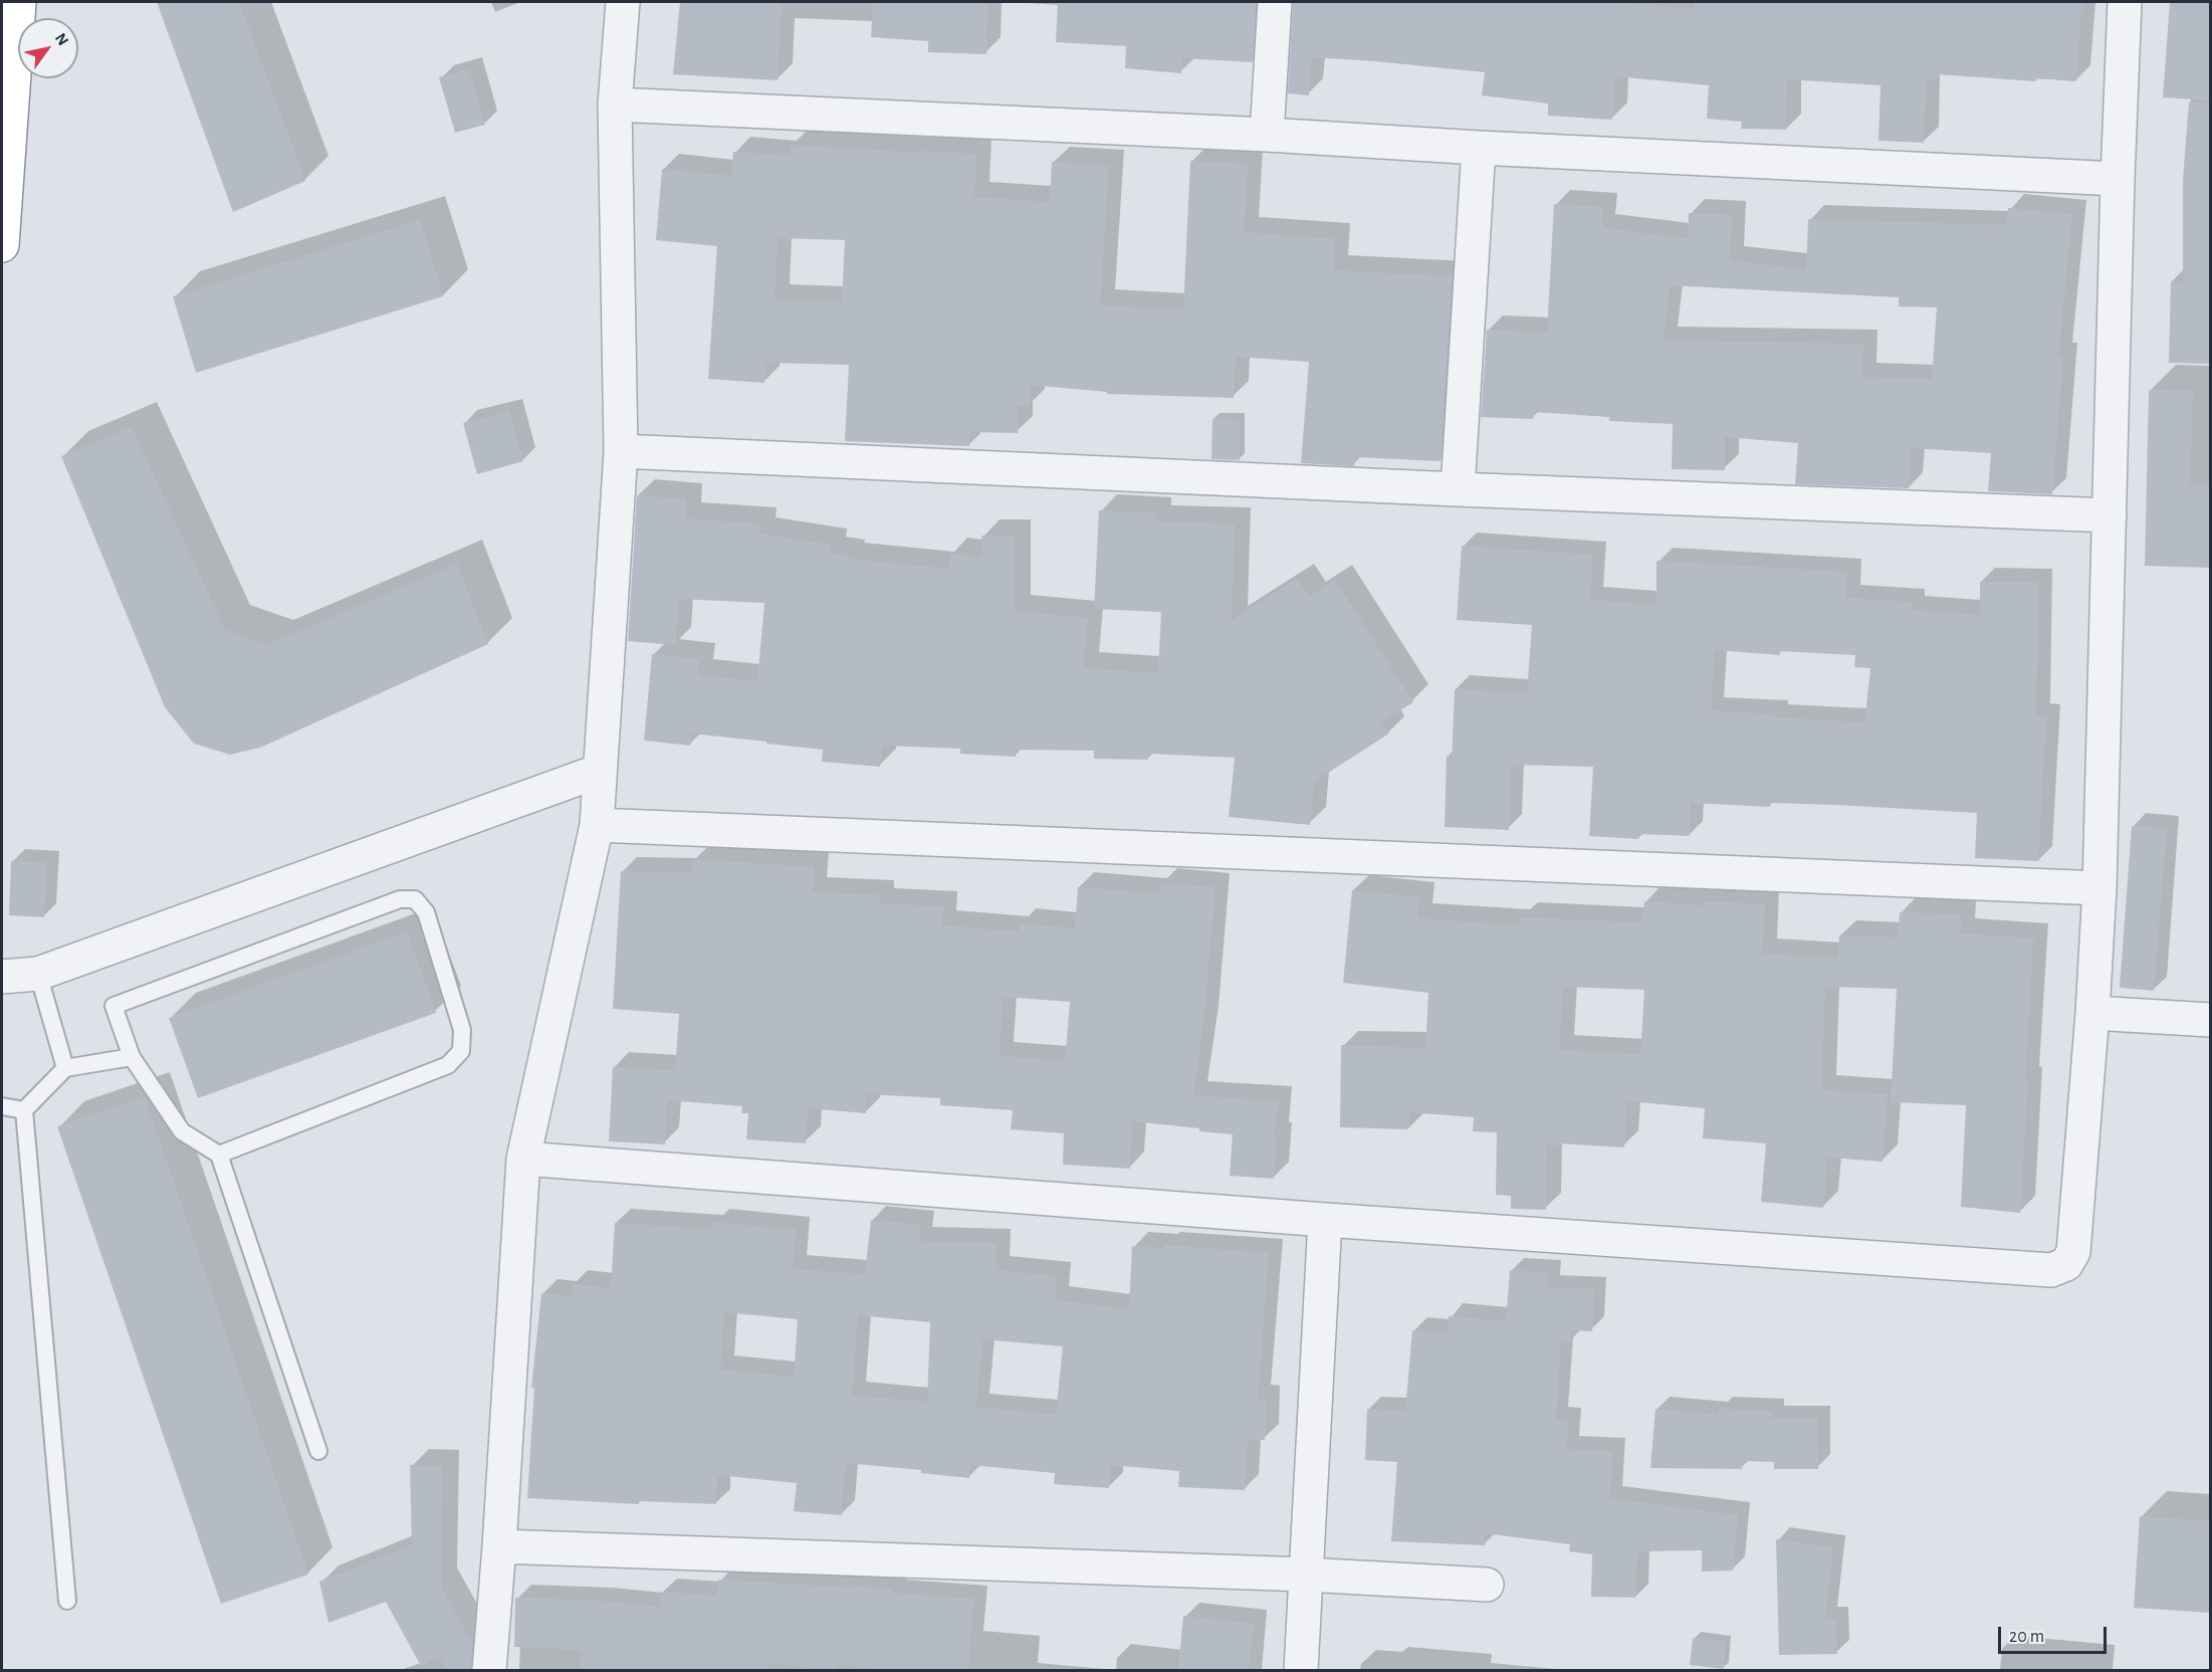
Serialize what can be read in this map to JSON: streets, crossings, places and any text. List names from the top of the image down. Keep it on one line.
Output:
{"scale_bar":"20 m","north":"top right"}
